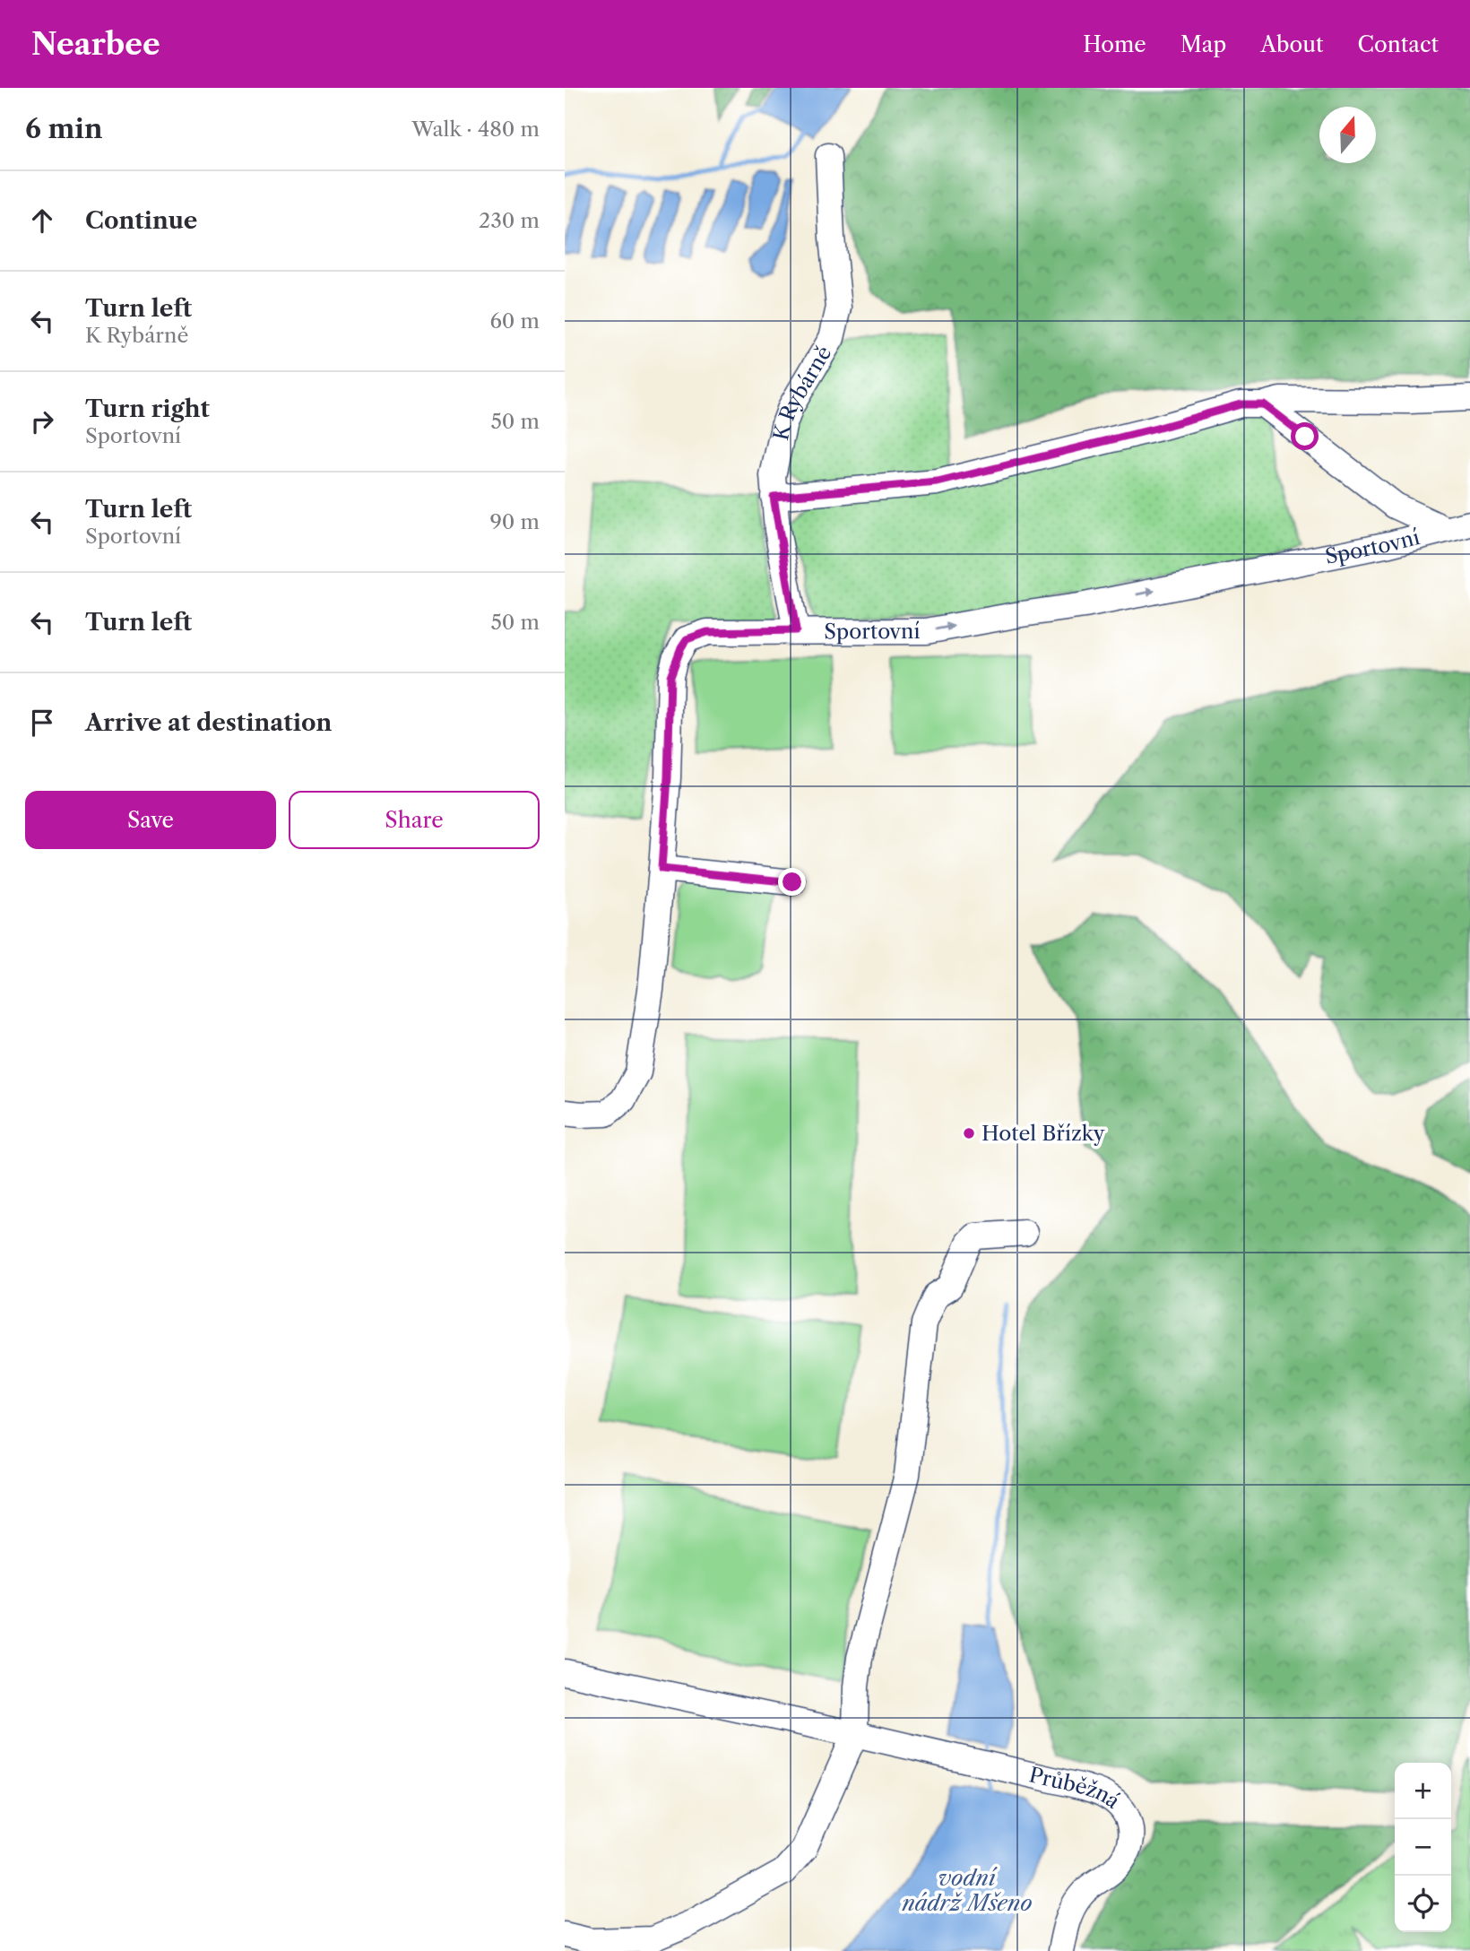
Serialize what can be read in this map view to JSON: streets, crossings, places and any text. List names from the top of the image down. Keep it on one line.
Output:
{"streets":{"street":["K Rybárně","Sportovní","Průběžná"]},"crossings":[["K Rybárně","Sportovní"]],"water":["vodní nádrž Mšeno"],"places":["Hotel Břízky"],"north":"top","page":{"header":"Nearbee","nav":["Home","Map","About","Contact"],"heading":["6 min","Walk · 480 m"],"list":[["Continue","230 m"],["Turn left","K Rybárně","60 m"],["Turn right","Sportovní","50 m"],["Turn left","Sportovní","90 m"],["Turn left","50 m"],"Arrive at destination"],"buttons":["Save","Share"],"map_buttons":["+","−"]}}
